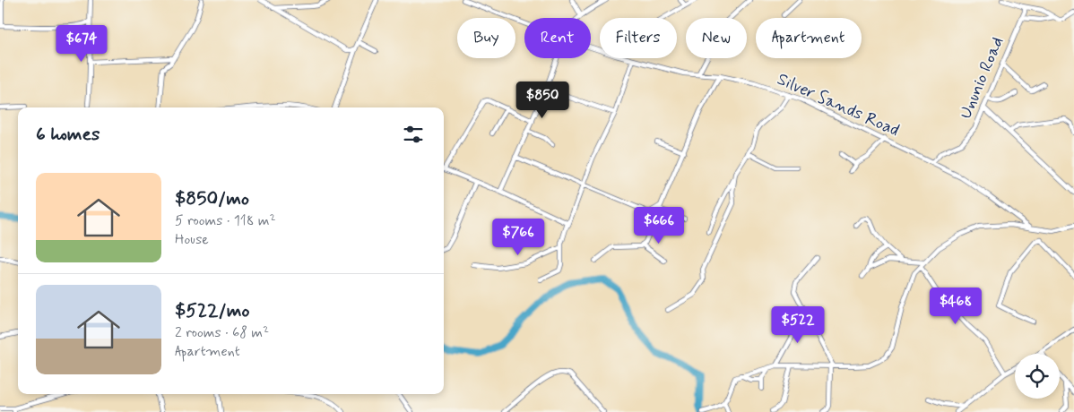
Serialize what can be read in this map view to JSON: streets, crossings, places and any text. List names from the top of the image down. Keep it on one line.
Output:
{"streets":{"street":["Ununio Road","Silver Sands Road"]},"crossings":[["Ununio Road","Silver Sands Road"]],"page":{"chip":["Buy","Rent","Filters","New","Apartment"],"price":["$674","$850","$666","$766","$468","$522"],"heading":"6 homes","list":[{"name":"$850/mo","note":"5 rooms · 118 m² · House"},{"name":"$522/mo","note":"2 rooms · 68 m² · Apartment"}]}}
